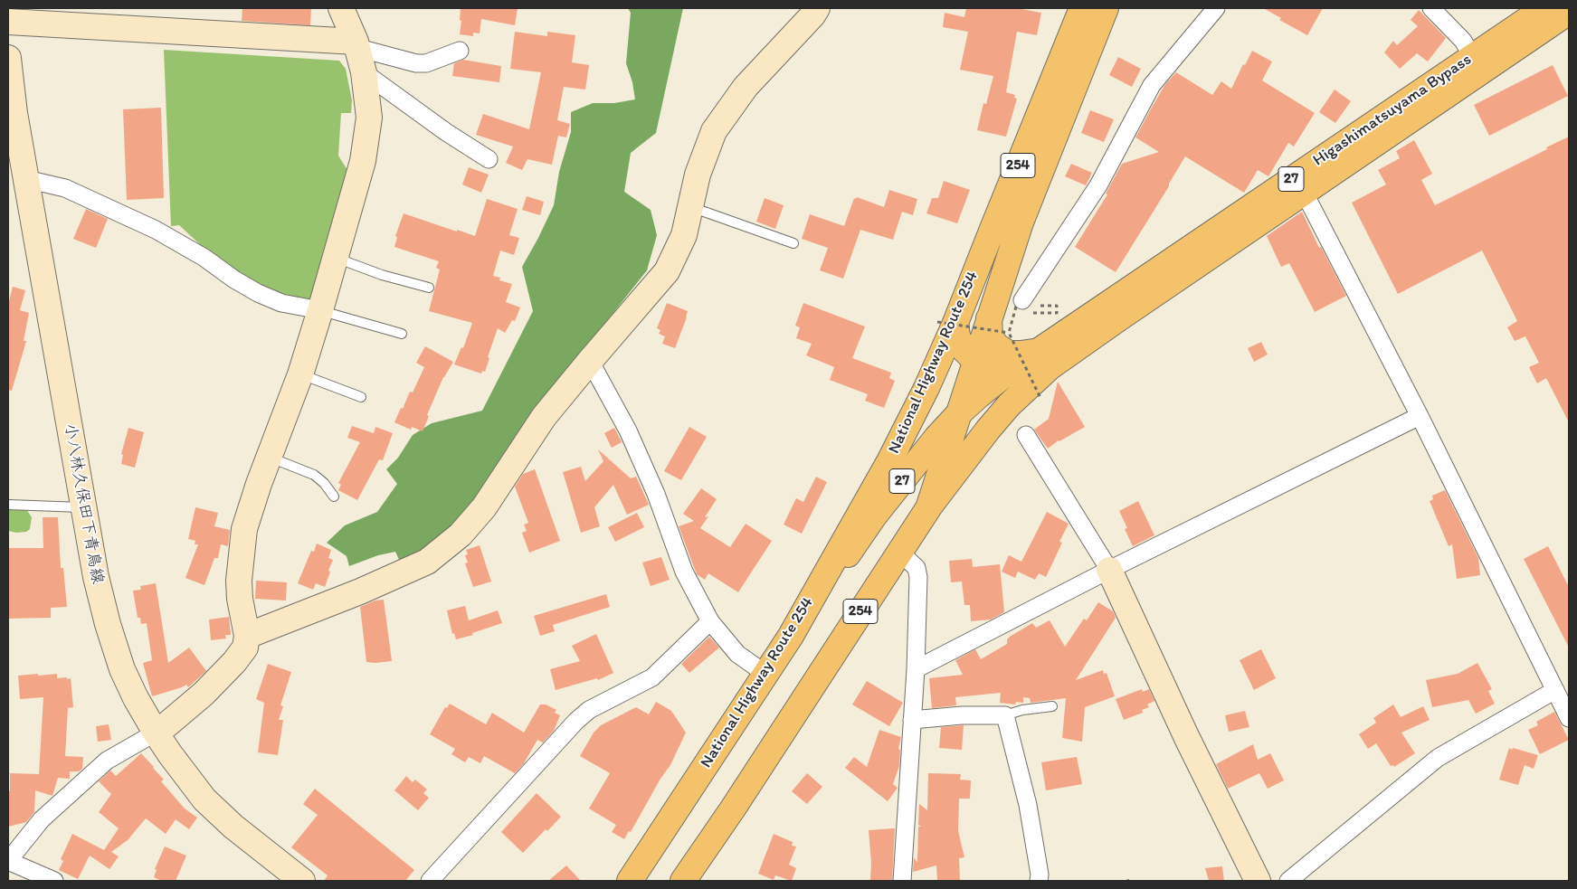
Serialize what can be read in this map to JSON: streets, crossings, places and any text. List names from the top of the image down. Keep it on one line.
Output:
{"streets":{"main road":["Higashimatsuyama Bypass","254","27","National Highway Route 254"],"street":["小八林久保田下青鳥線"]},"crossings":[["Higashimatsuyama Bypass","27"],["27","National Highway Route 254"]]}
